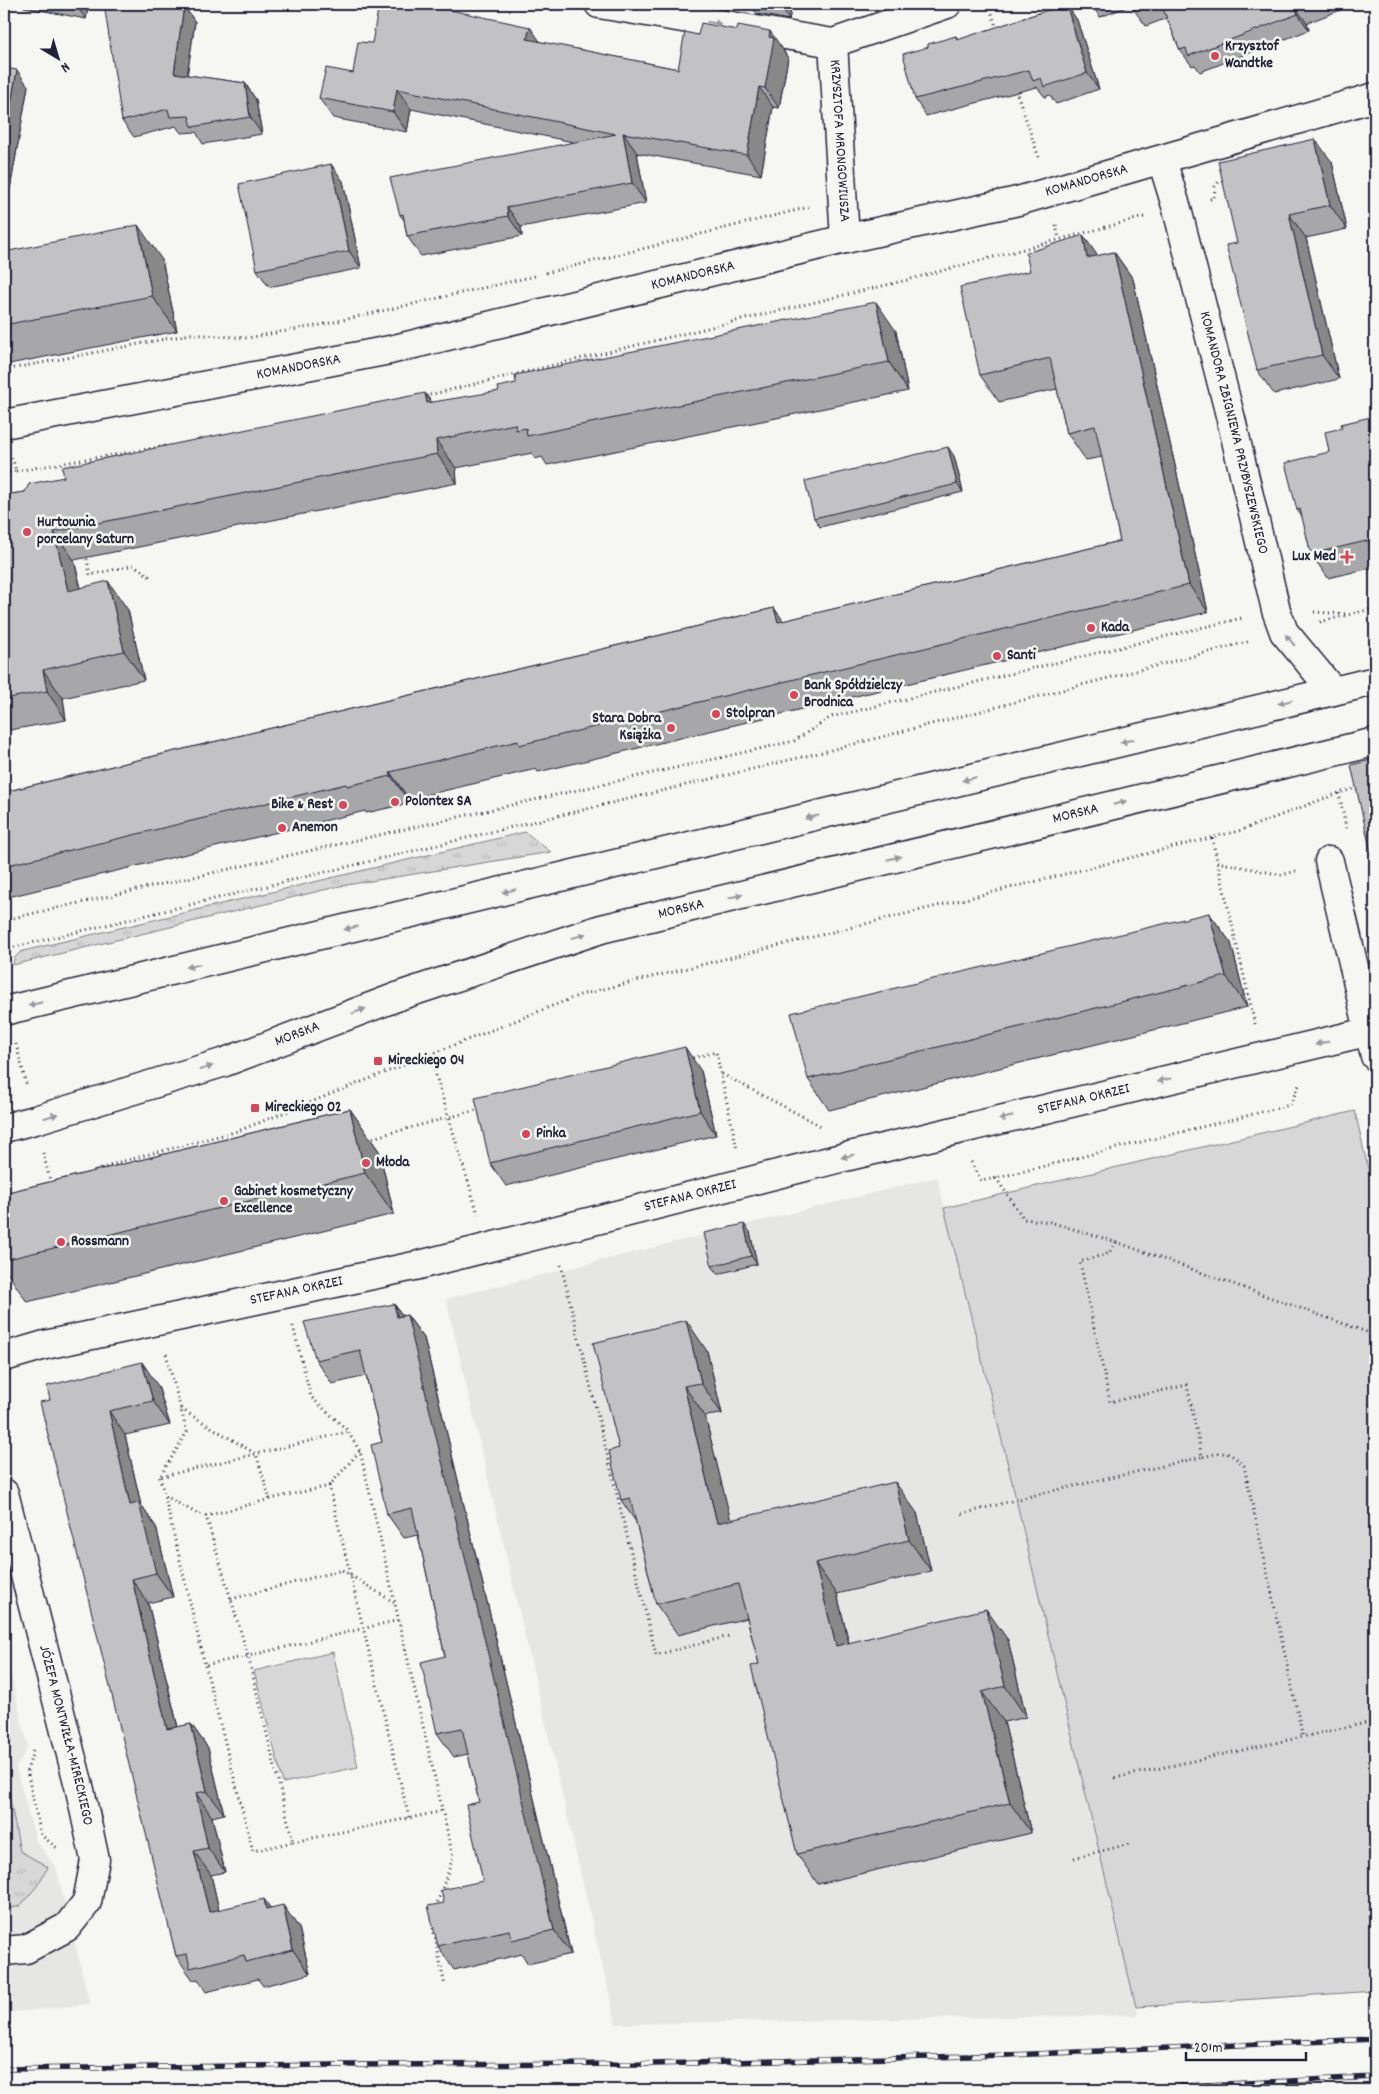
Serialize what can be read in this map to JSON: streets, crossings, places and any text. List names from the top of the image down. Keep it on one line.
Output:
{"streets":{"street":["KRZYSZTOFA MRONGOWIUSZA","KOMANDORSKA","KOMANDORA ZBIGNIEWA PRZYBYSZEWSKIEGO","MORSKA","STEFANA OKRZEI","JÓZEFA MONTWIŁŁA-MIRECKIEGO"]},"crossings":[["KRZYSZTOFA MRONGOWIUSZA","KOMANDORSKA"],["KOMANDORSKA","KOMANDORA ZBIGNIEWA PRZYBYSZEWSKIEGO"]],"one_way":["KRZYSZTOFA MRONGOWIUSZA","STEFANA OKRZEI"],"places":{"other":["Krzysztof Wandtke","Hurtownia porcelany Saturn","Kada","Santi","Bank Spółdzielczy Brodnica","Stolpran","Stara Dobra Książka","Polontex SA","Bike & Rest","Anemon","Pinka","Młoda","Gabinet kosmetyczny Excellence","Rossmann"],"health":["Lux Med"],"transit":["Mireckiego 04","Mireckiego 02"]},"scale_bar":"20 m","north":"bottom right"}
